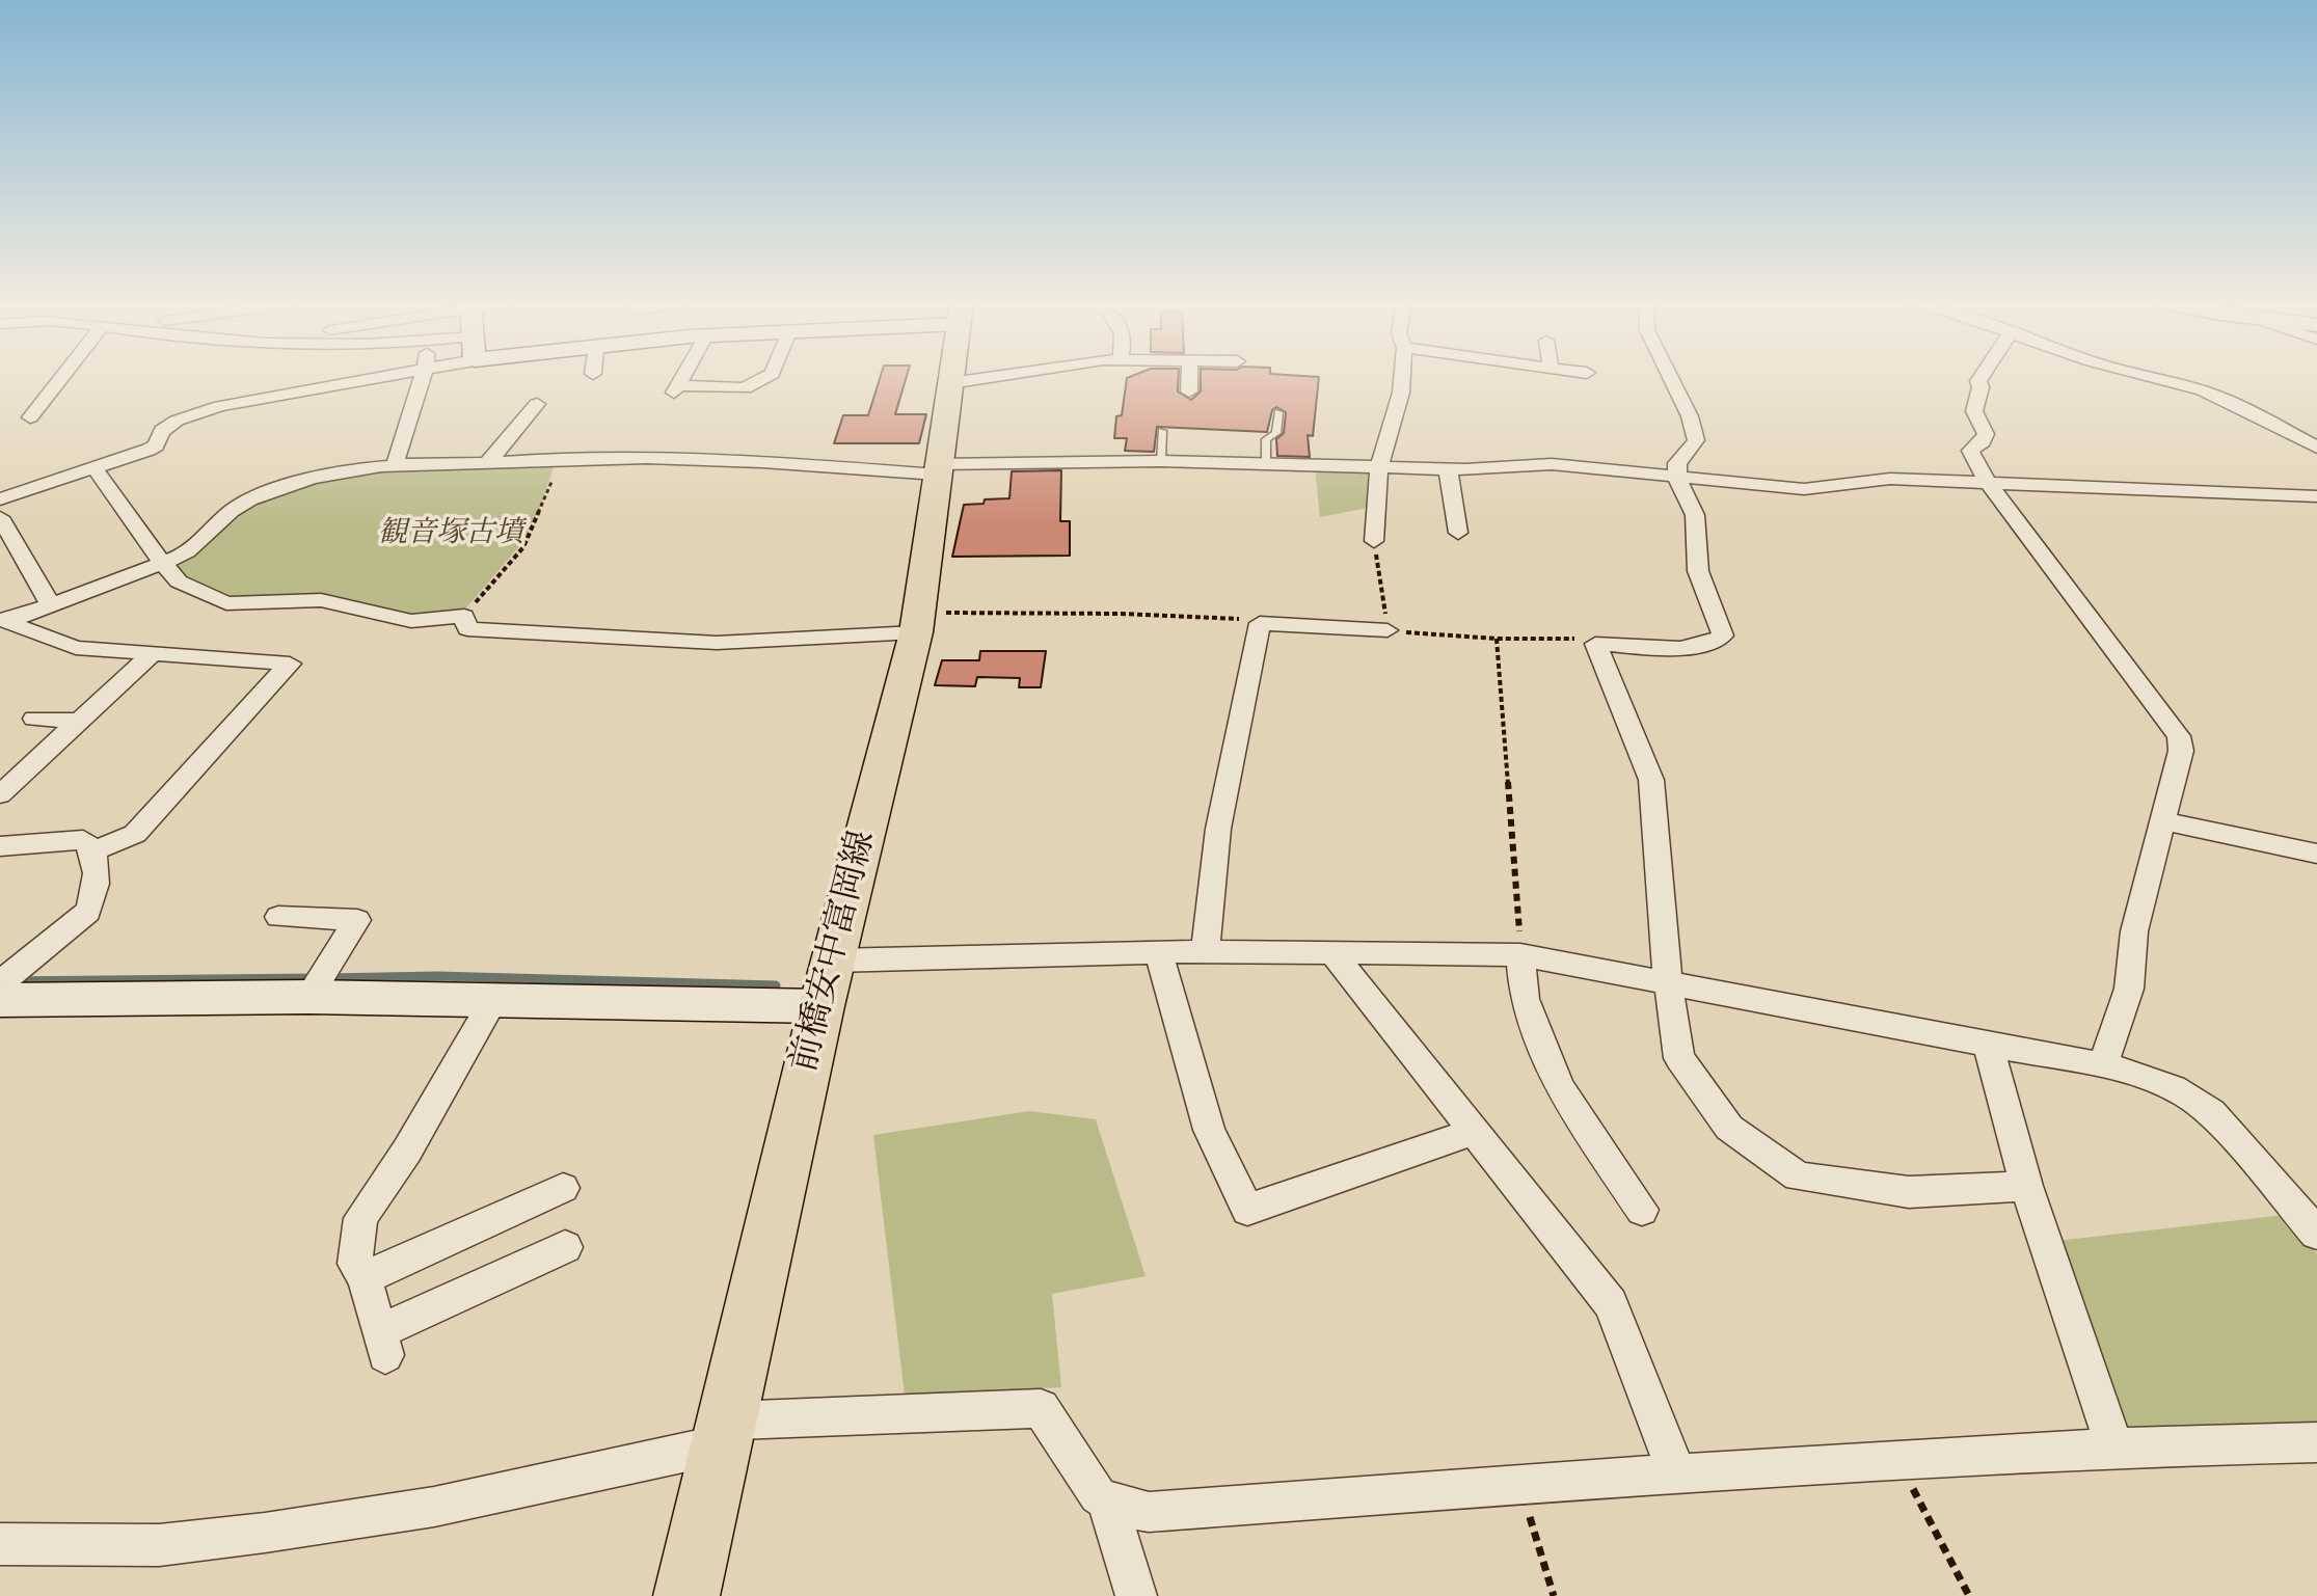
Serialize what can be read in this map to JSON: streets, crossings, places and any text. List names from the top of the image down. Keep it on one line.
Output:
{"streets":{"main road":["前橋安中富岡線"]},"parks":["観音塚古墳"]}
